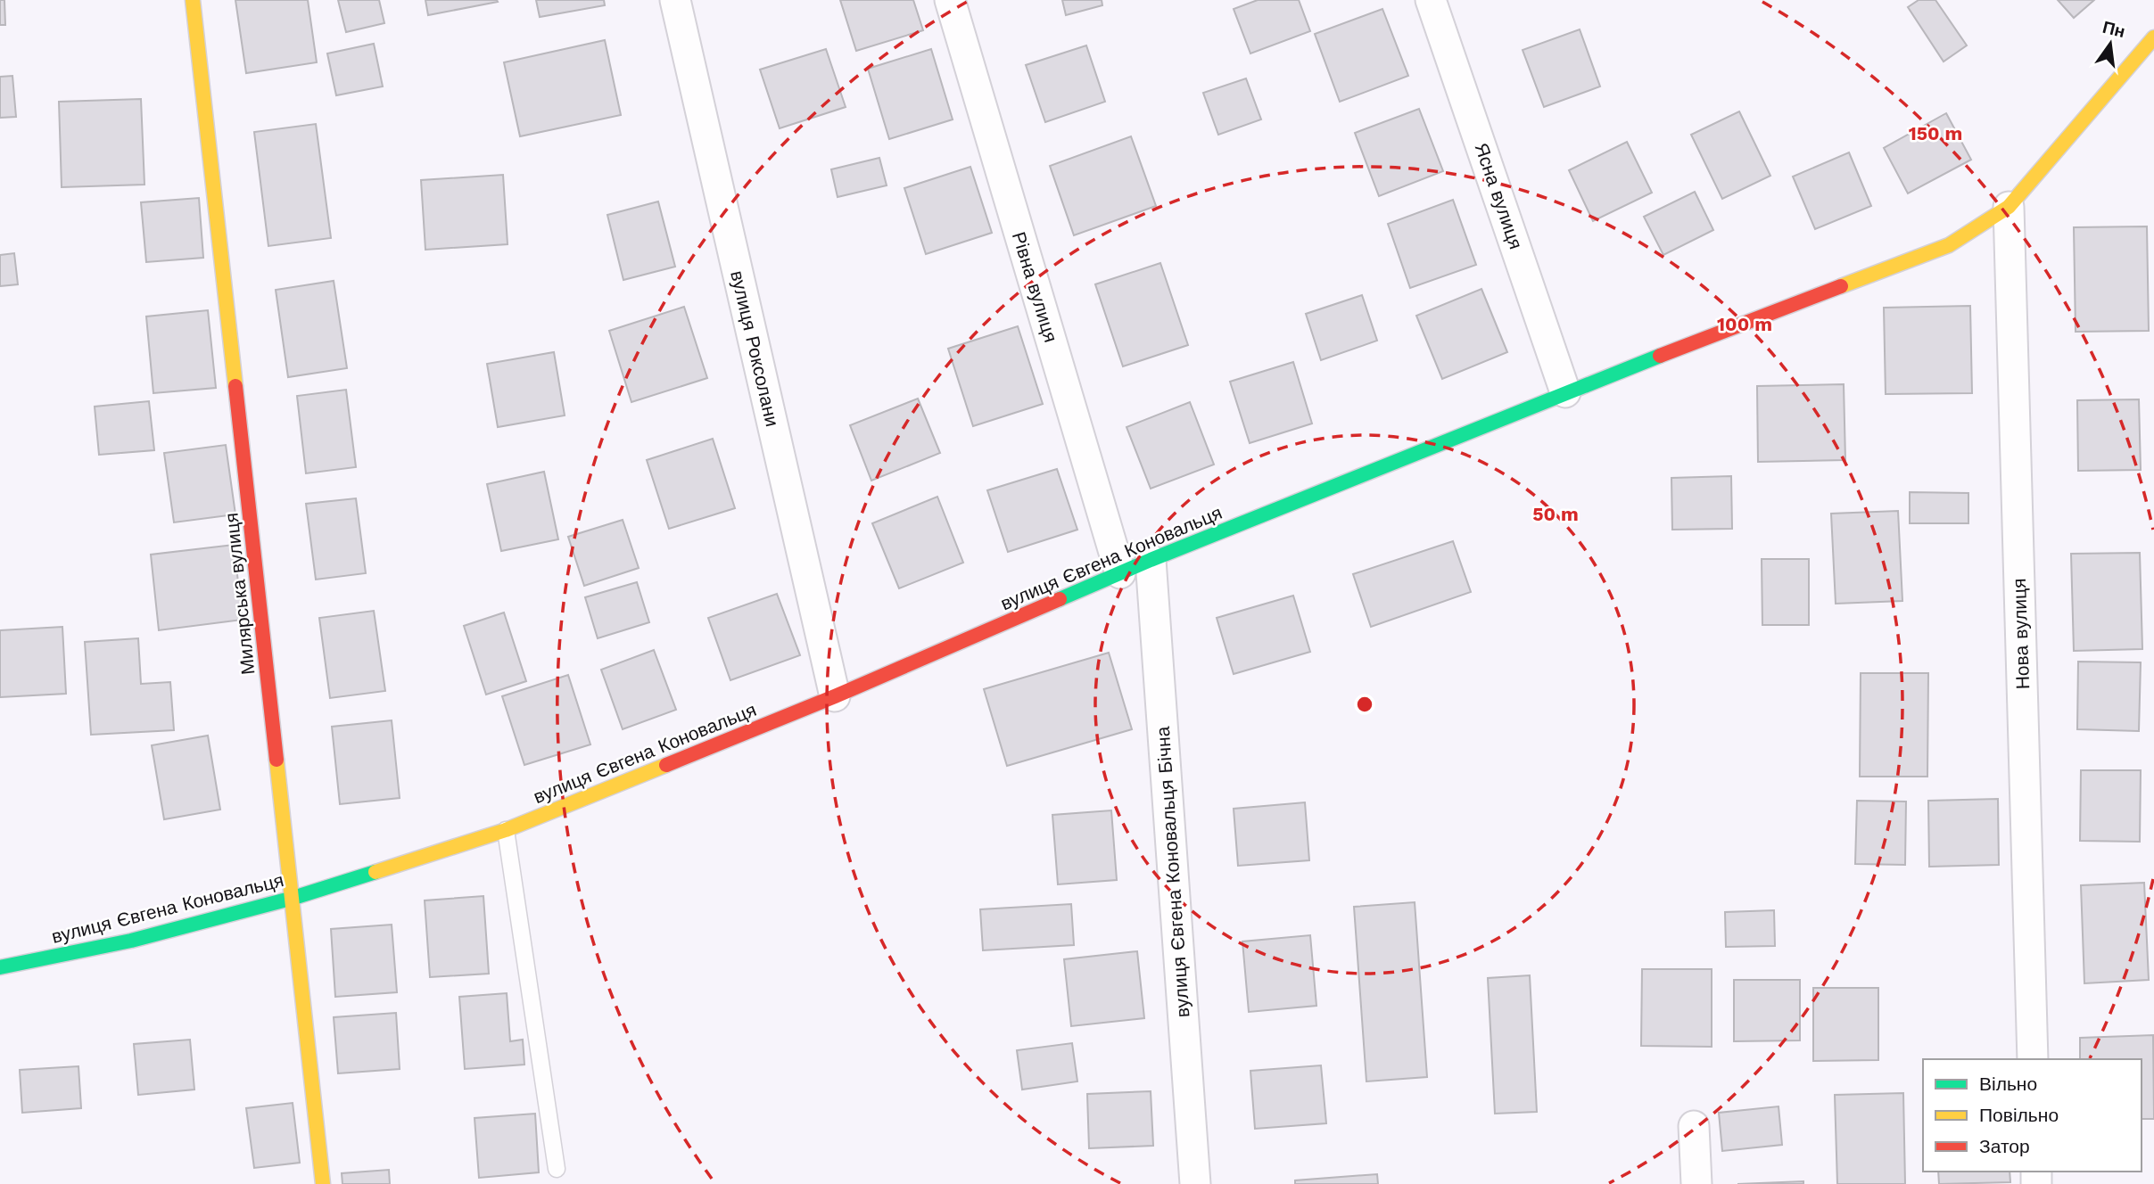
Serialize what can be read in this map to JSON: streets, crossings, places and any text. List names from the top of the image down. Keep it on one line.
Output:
{"streets":{"street":["Ясна вулиця","Рівна вулиця","вулиця Роксолани","вулиця Євгена Коновальця","Милярська вулиця","Нова вулиця","вулиця Євгена Коновальця Бічна"]},"crossings":[["Ясна вулиця","вулиця Євгена Коновальця"],["Рівна вулиця","вулиця Євгена Коновальця"],["вулиця Роксолани","вулиця Євгена Коновальця"],["вулиця Євгена Коновальця","Милярська вулиця"],["вулиця Євгена Коновальця","Нова вулиця"],["вулиця Євгена Коновальця","вулиця Євгена Коновальця Бічна"]],"legend":["Вільно","Повільно","Затор"],"north":"top","rings":["150 m","100 m","50 m"]}
